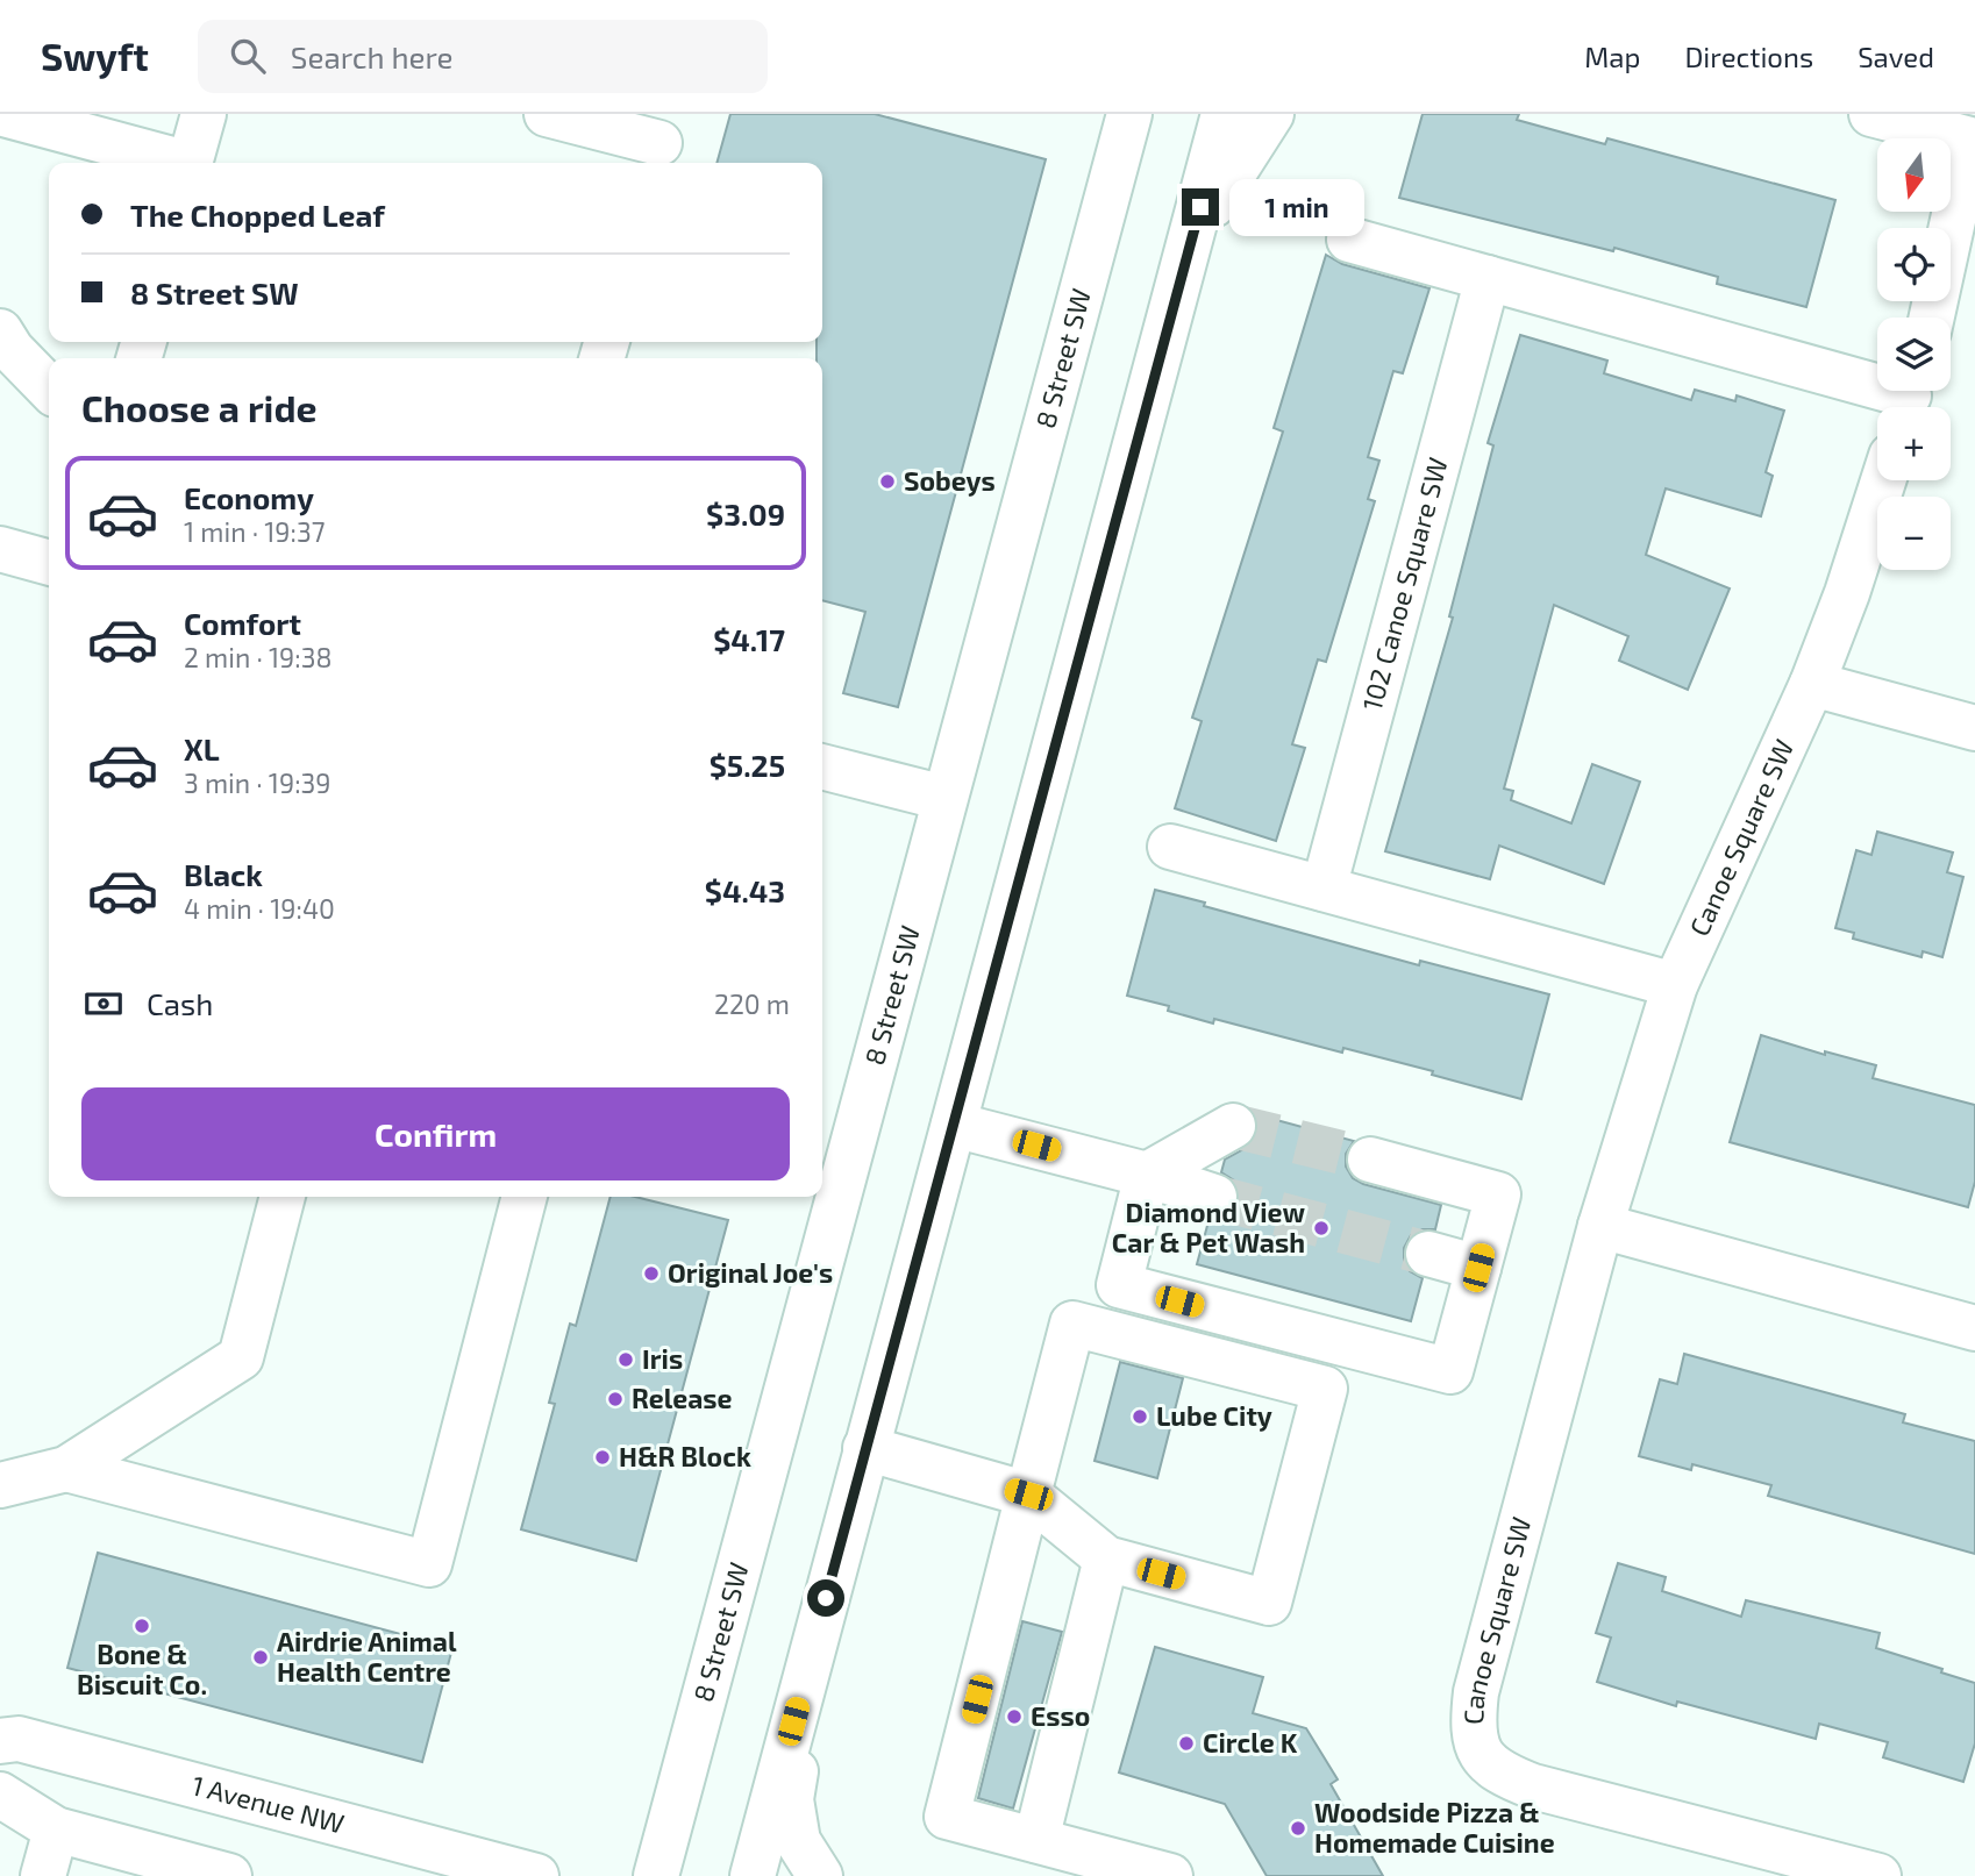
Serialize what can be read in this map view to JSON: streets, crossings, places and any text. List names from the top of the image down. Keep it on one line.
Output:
{"streets":{"street":["8 Street SW","102 Canoe Square SW","Canoe Square SW","1 Avenue NW"]},"places":["Sobeys","Diamond View Car & Pet Wash","Original Joe's","Iris","Release","Lube City","H&R Block","Bone & Biscuit Co.","Airdrie Animal Health Centre","Esso","Circle K","Woodside Pizza & Homemade Cuisine"],"north":"bottom","page":{"header":"Swyft","search":"Search here","nav":["Map","Directions","Saved"],"map_buttons":["+","−"],"banner":["The Chopped Leaf","8 Street SW"],"bubble":"1 min","heading":"Choose a ride","list":[{"name":"Economy","note":"1 min · 19:37","value":"$3.09"},{"name":"Comfort","note":"2 min · 19:38","value":"$4.17"},{"name":"XL","note":"3 min · 19:39","value":"$5.25"},{"name":"Black","note":"4 min · 19:40","value":"$4.43"}],"pay":["Cash","220 m"],"buttons":"Confirm"}}
